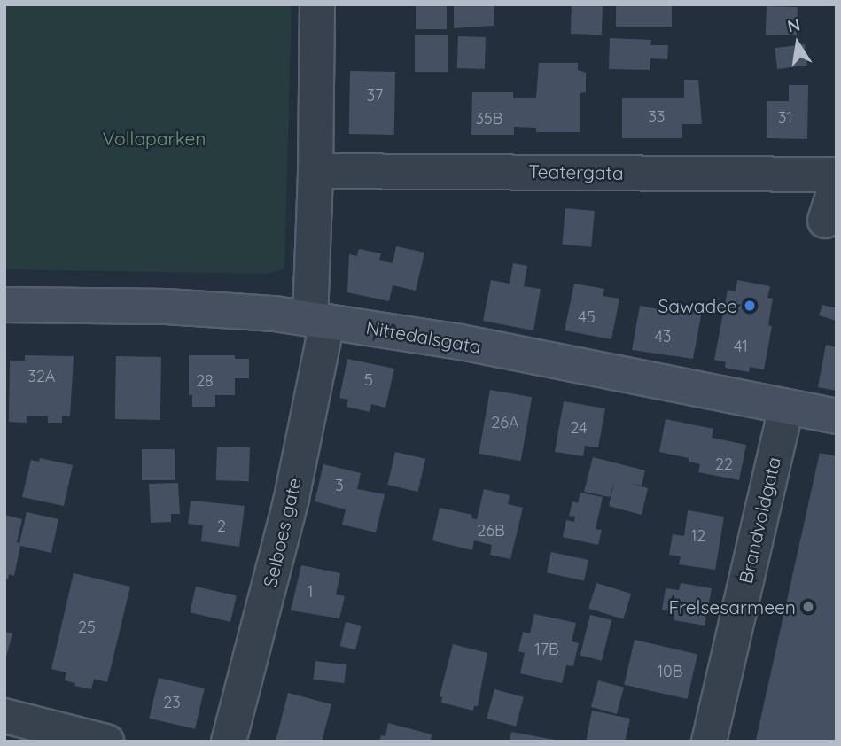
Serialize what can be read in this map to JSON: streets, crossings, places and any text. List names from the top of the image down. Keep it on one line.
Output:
{"streets":{"street":["Teatergata","Nittedalsgata","Brandvoldgata","Selboes gate"]},"crossings":[["Teatergata","Selboes gate"],["Nittedalsgata","Brandvoldgata"],["Nittedalsgata","Selboes gate"]],"parks":["Vollaparken"],"places":["Sawadee","Frelsesarmeen"],"house_numbers":["37","33","31","35B","45","43","41","32A","5","28","26A","24","22","3","2","26B","12","1","25","17B","10B","23"],"north":"top"}
